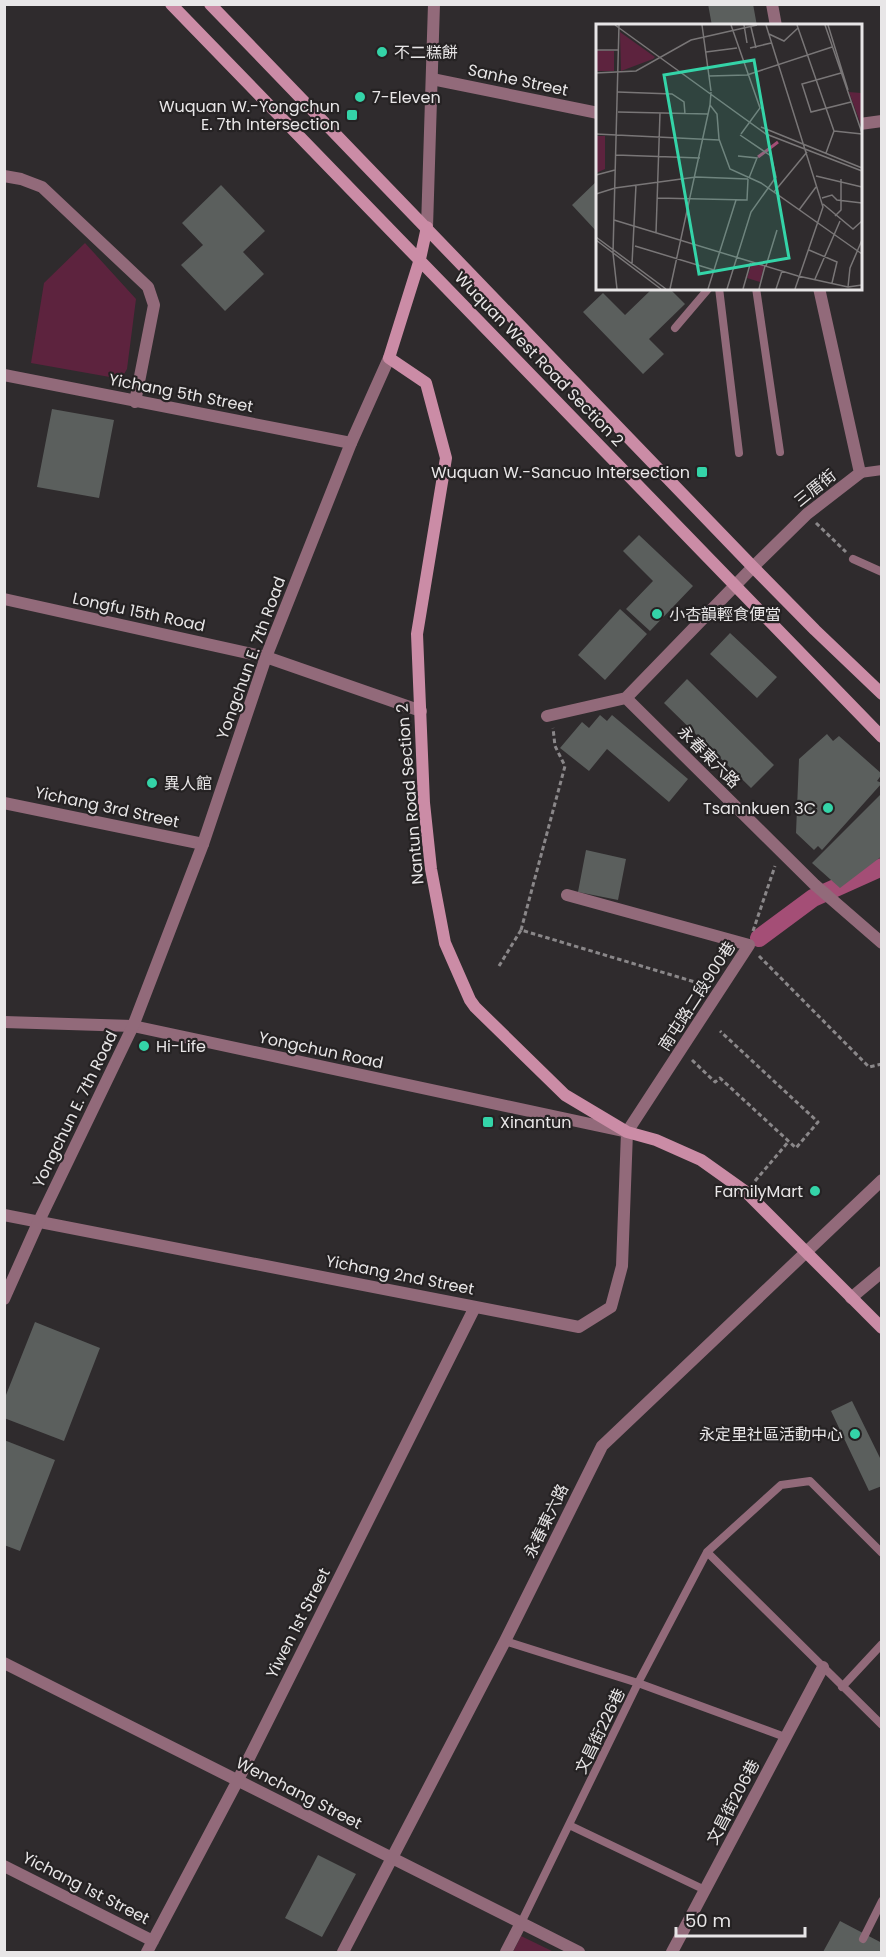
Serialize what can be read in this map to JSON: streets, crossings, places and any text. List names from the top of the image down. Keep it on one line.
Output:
{"streets":{"main road":["Wuquan West Road Section 2","Yongchun E. 7th Road","Nantun Road Section 2"],"street":["Sanhe Street","Yichang 5th Street","三厝街","Longfu 15th Road","永春東六路","Yichang 3rd Street","南屯路二段900巷","Yongchun Road","Yichang 2nd Street","Yiwen 1st Street","Wenchang Street","文昌街206巷","Yichang 1st Street"],"lane":["文昌街226巷"]},"crossings":[["Sanhe Street","Yongchun E. 7th Road"],["Wuquan West Road Section 2","三厝街"],["Wuquan West Road Section 2","Yongchun E. 7th Road"],["Yichang 5th Street","Yongchun E. 7th Road"],["三厝街","永春東六路"],["Longfu 15th Road","Yongchun E. 7th Road"],["Longfu 15th Road","Nantun Road Section 2"],["Yongchun E. 7th Road","Nantun Road Section 2"],["Yongchun E. 7th Road","Yichang 3rd Street"],["Yongchun E. 7th Road","Yongchun Road"],["Yongchun E. 7th Road","Yichang 2nd Street"],["永春東六路","Nantun Road Section 2"],["永春東六路","Wenchang Street"],["Nantun Road Section 2","南屯路二段900巷"],["Nantun Road Section 2","Yongchun Road"],["Nantun Road Section 2","Yichang 2nd Street"],["南屯路二段900巷","Yongchun Road"],["南屯路二段900巷","Yichang 2nd Street"],["Yongchun Road","Yichang 2nd Street"],["Yichang 2nd Street","Yiwen 1st Street"],["Yiwen 1st Street","Wenchang Street"],["Yiwen 1st Street","Yichang 1st Street"],["文昌街226巷","Wenchang Street"]],"places":{"other":["不二糕餅","7-Eleven","小杏韻輕食便當","異人館","Tsannkuen 3C","Hi-Life","FamilyMart","永定里社區活動中心"],"transit":["Wuquan W.-Yongchun E. 7th Intersection","Wuquan W.-Sancuo Intersection","Xinantun"]},"scale_bar":"50 m"}
